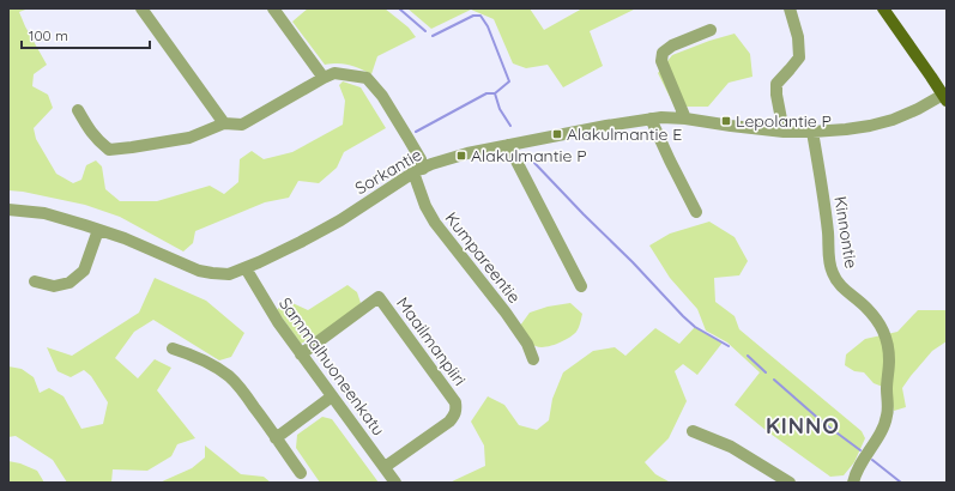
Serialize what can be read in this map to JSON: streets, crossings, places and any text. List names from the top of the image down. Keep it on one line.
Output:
{"streets":{"street":["Sorkantie","Kinnontie","Kumpareentie","Maailmanpiiri","Sammalhuoneenkatu"]},"crossings":[["Sorkantie","Kinnontie"],["Sorkantie","Kumpareentie"],["Sorkantie","Sammalhuoneenkatu"],["Maailmanpiiri","Sammalhuoneenkatu"]],"districts":["KINNO"],"places":{"transit":["Lepolantie P","Alakulmantie E","Alakulmantie P"]},"scale_bar":"100 m"}
